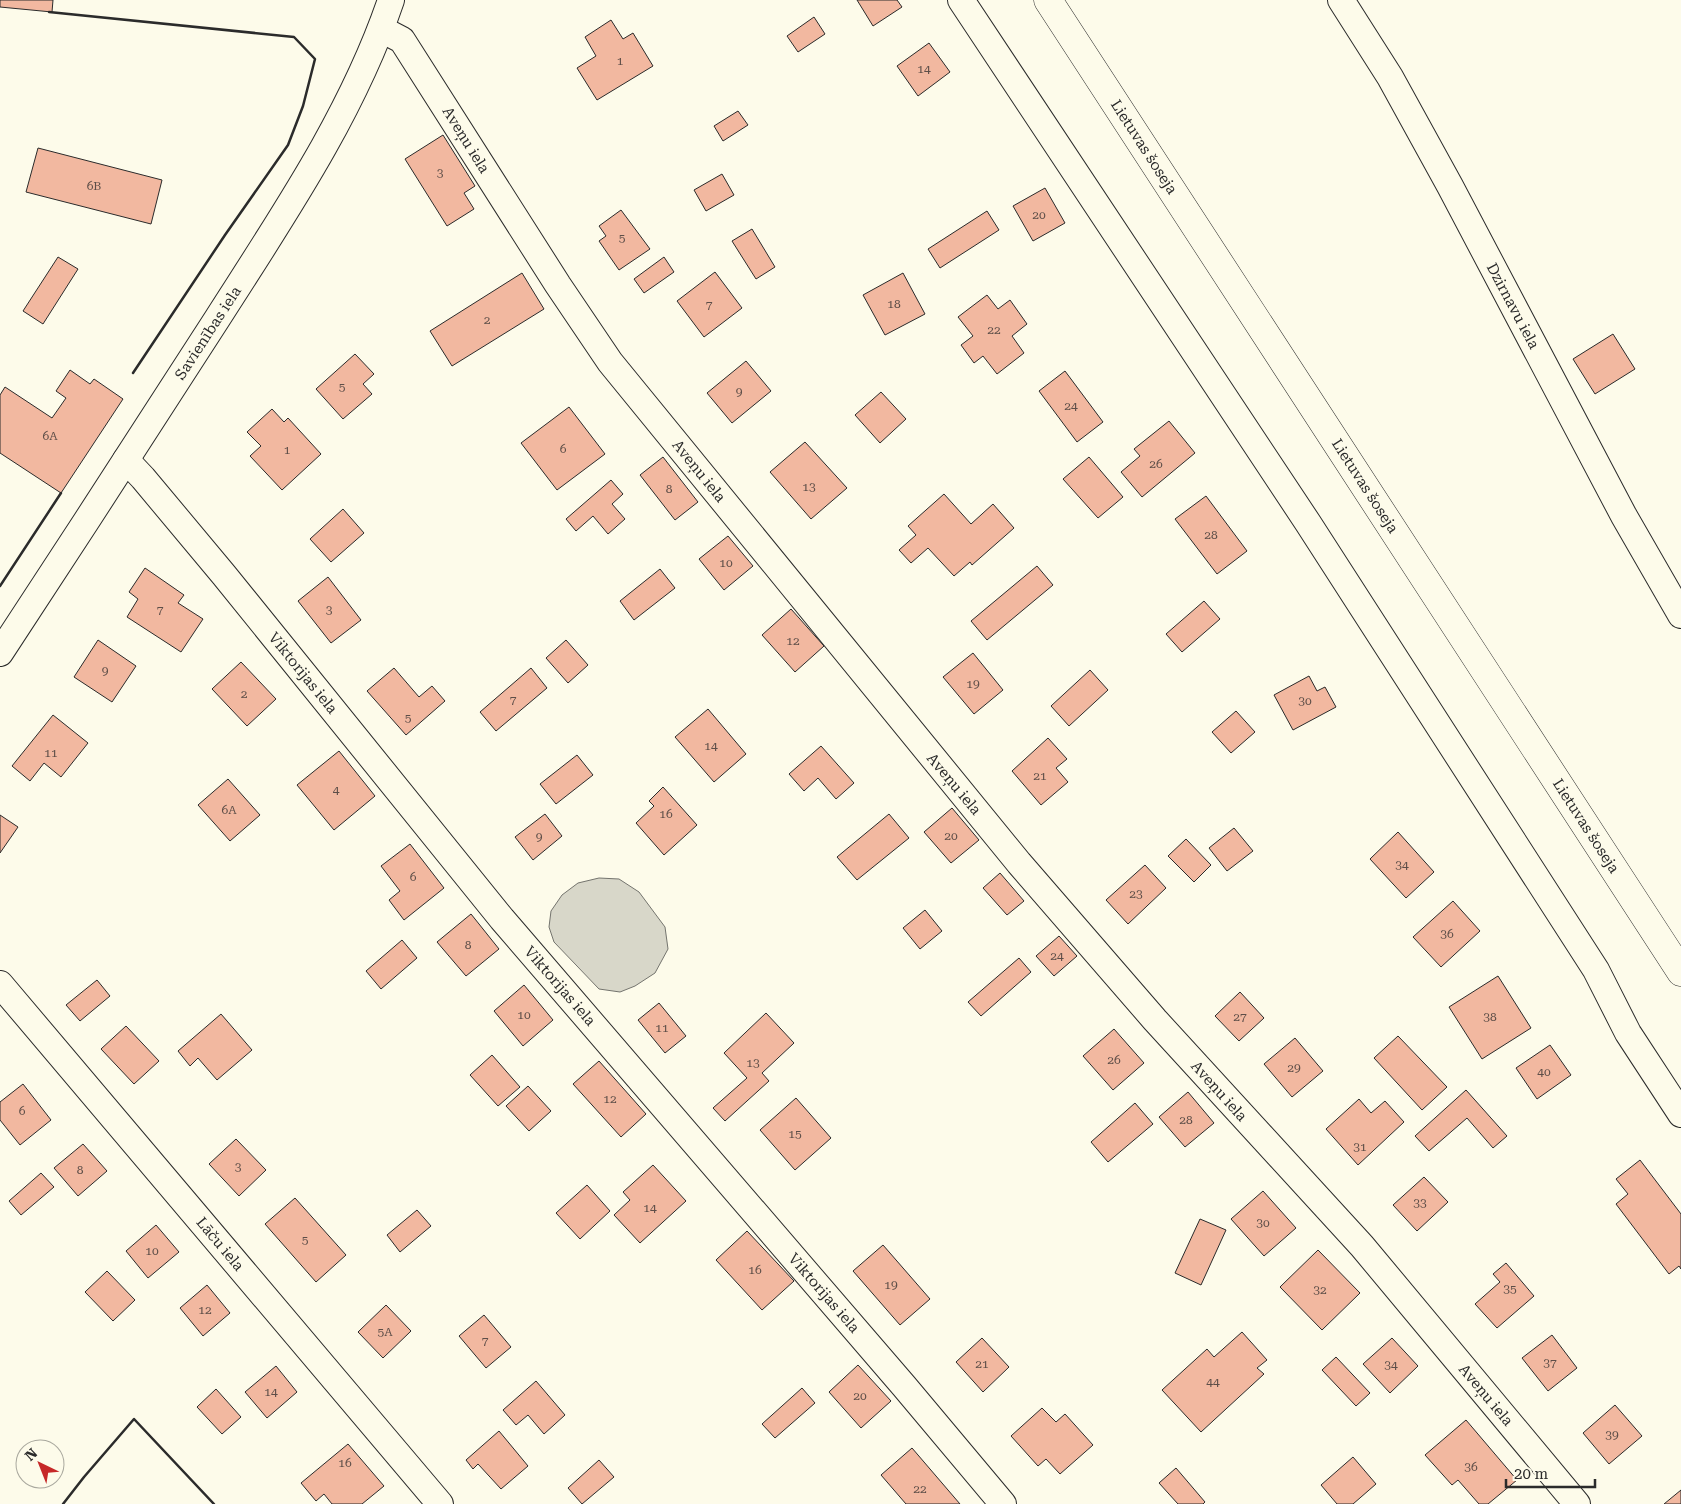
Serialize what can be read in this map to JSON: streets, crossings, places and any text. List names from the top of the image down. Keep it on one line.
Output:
{"streets":{"main road":["Lietuvas šoseja"],"street":["Aveņu iela","Dzirnavu iela","Savienības iela","Viktorijas iela","Lāču iela"]},"crossings":[["Aveņu iela","Savienības iela"],["Savienības iela","Viktorijas iela"]],"house_numbers":["1","14","3","6B","20","5","18","7","2","22","5","9","24","6A","6","1","26","13","8","28","10","7","3","12","9","19","2","7","30","5","14","11","21","4","6A","16","20","9","34","6","23","36","8","24","10","27","38","11","26","13","29","40","12","6","28","15","31","3","8","33","14","30","5","10","16","19","35","32","12","5A","7","37","21","34","44","14","20","39","16","36","22"],"scale_bar":"20 m","north":"top left"}
